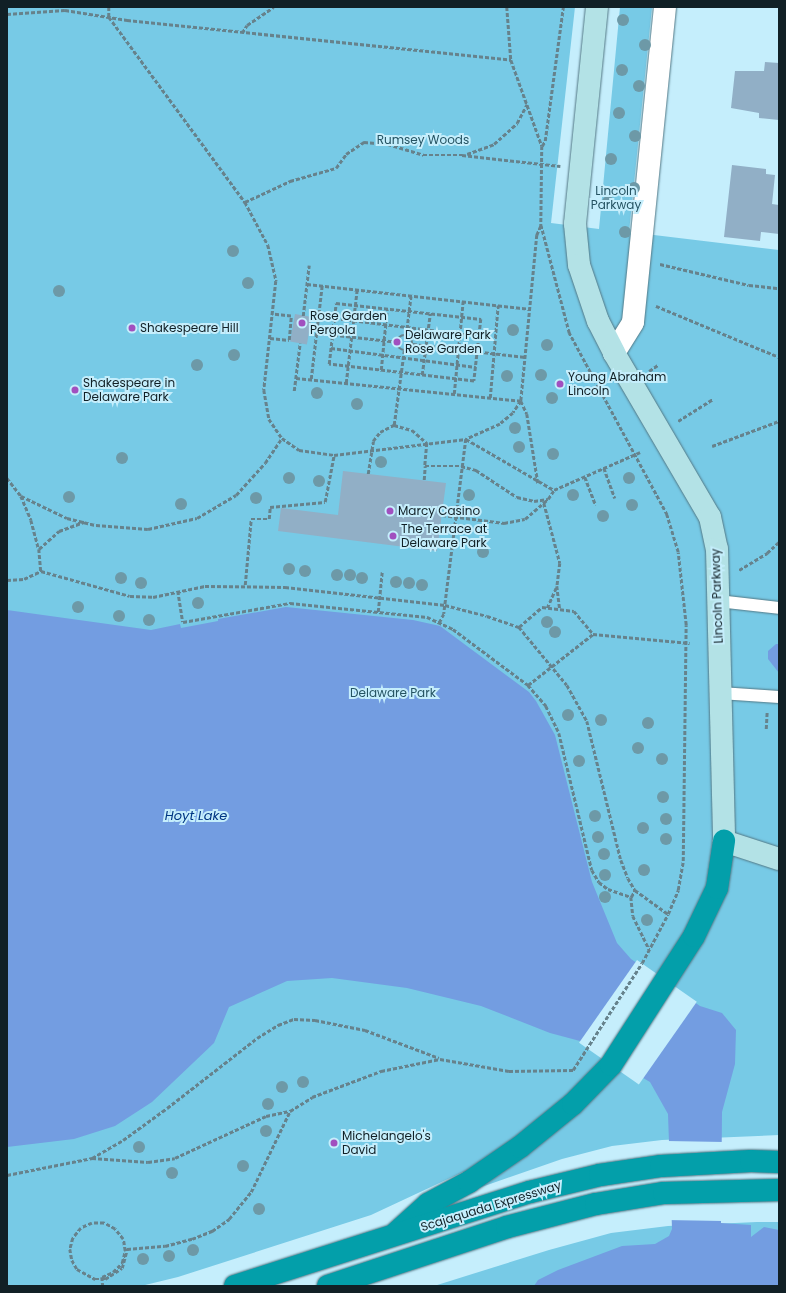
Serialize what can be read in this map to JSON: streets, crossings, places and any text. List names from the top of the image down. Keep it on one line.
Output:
{"streets":{"highway":["Scajaquada Expressway"],"street":["Lincoln Parkway"]},"water":["Hoyt Lake"],"parks":["Rumsey Woods","Lincoln Parkway","Delaware Park"],"places":["Rose Garden Pergola","Shakespeare Hill","Delaware Park Rose Garden","Young Abraham Lincoln","Shakespeare in Delaware Park","Marcy Casino","The Terrace at Delaware Park","Michelangelo's David"]}
